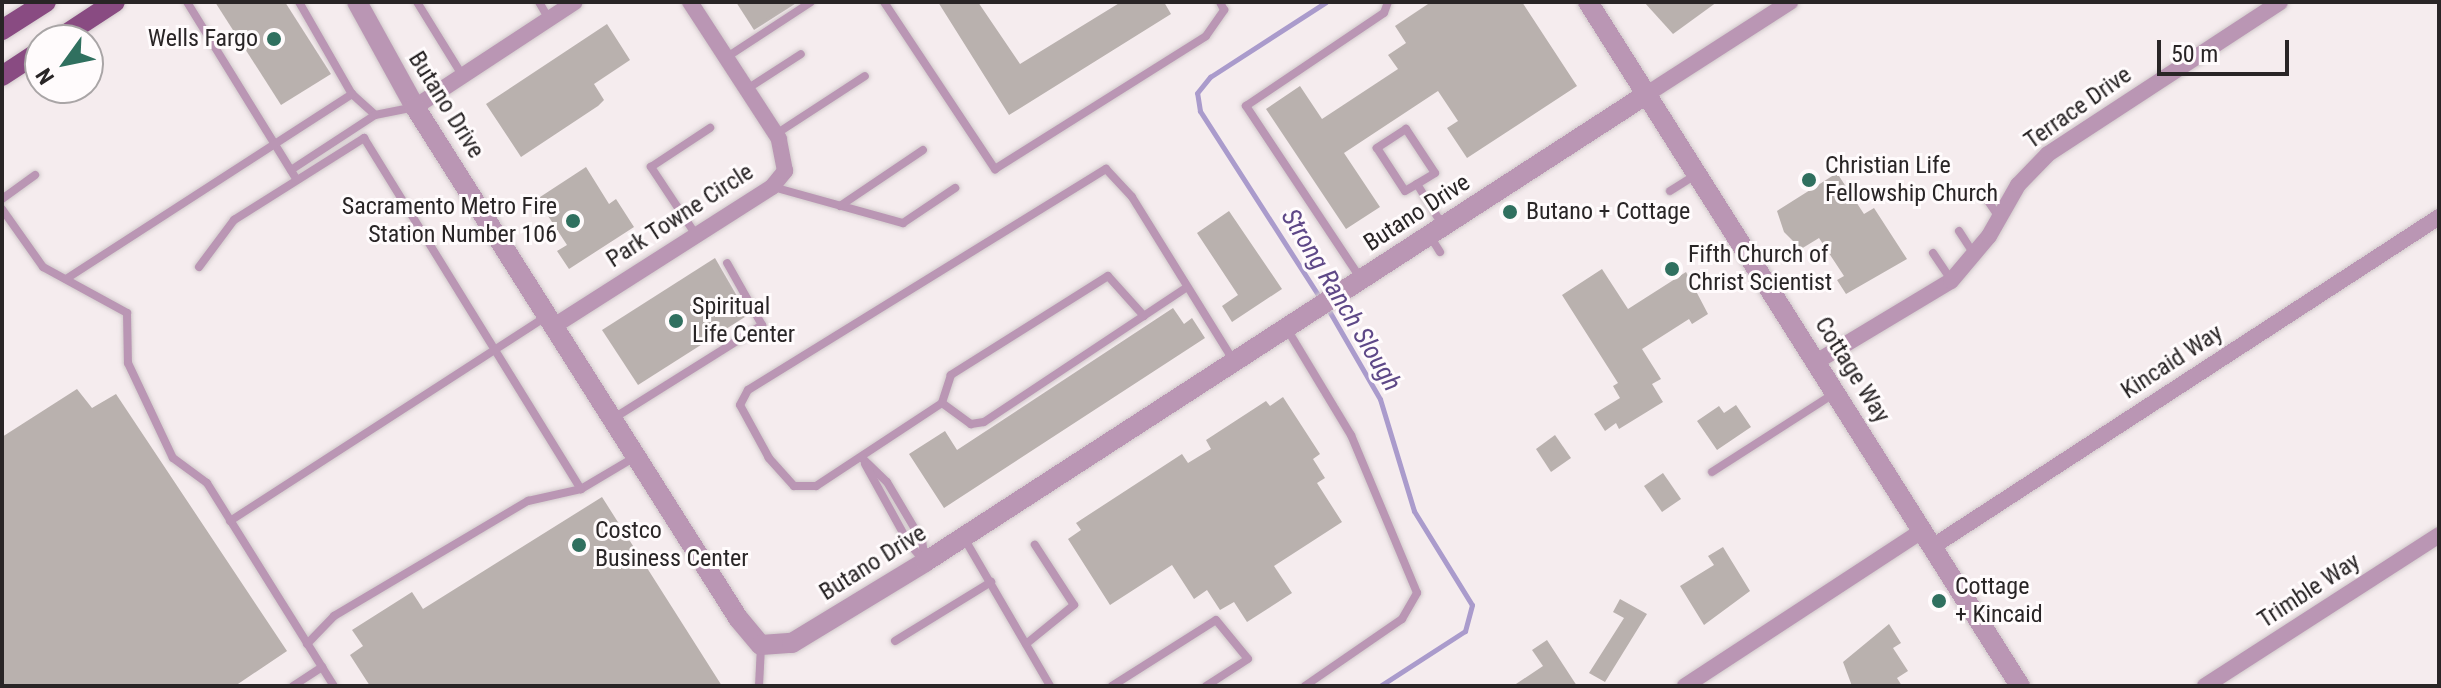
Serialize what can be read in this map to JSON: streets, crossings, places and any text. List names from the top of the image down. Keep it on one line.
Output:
{"streets":{"street":["Butano Drive","Terrace Drive","Park Towne Circle","Kincaid Way","Cottage Way","Trimble Way"]},"crossings":[["Butano Drive","Park Towne Circle"],["Butano Drive","Cottage Way"],["Terrace Drive","Cottage Way"],["Kincaid Way","Cottage Way"]],"water":["Strong Ranch Slough"],"places":["Wells Fargo","Christian Life Fellowship Church","Butano + Cottage","Sacramento Metro Fire Station Number 106","Fifth Church of Christ Scientist","Spiritual Life Center","Costco Business Center","Cottage + Kincaid"],"scale_bar":"50 m","north":"bottom left"}
